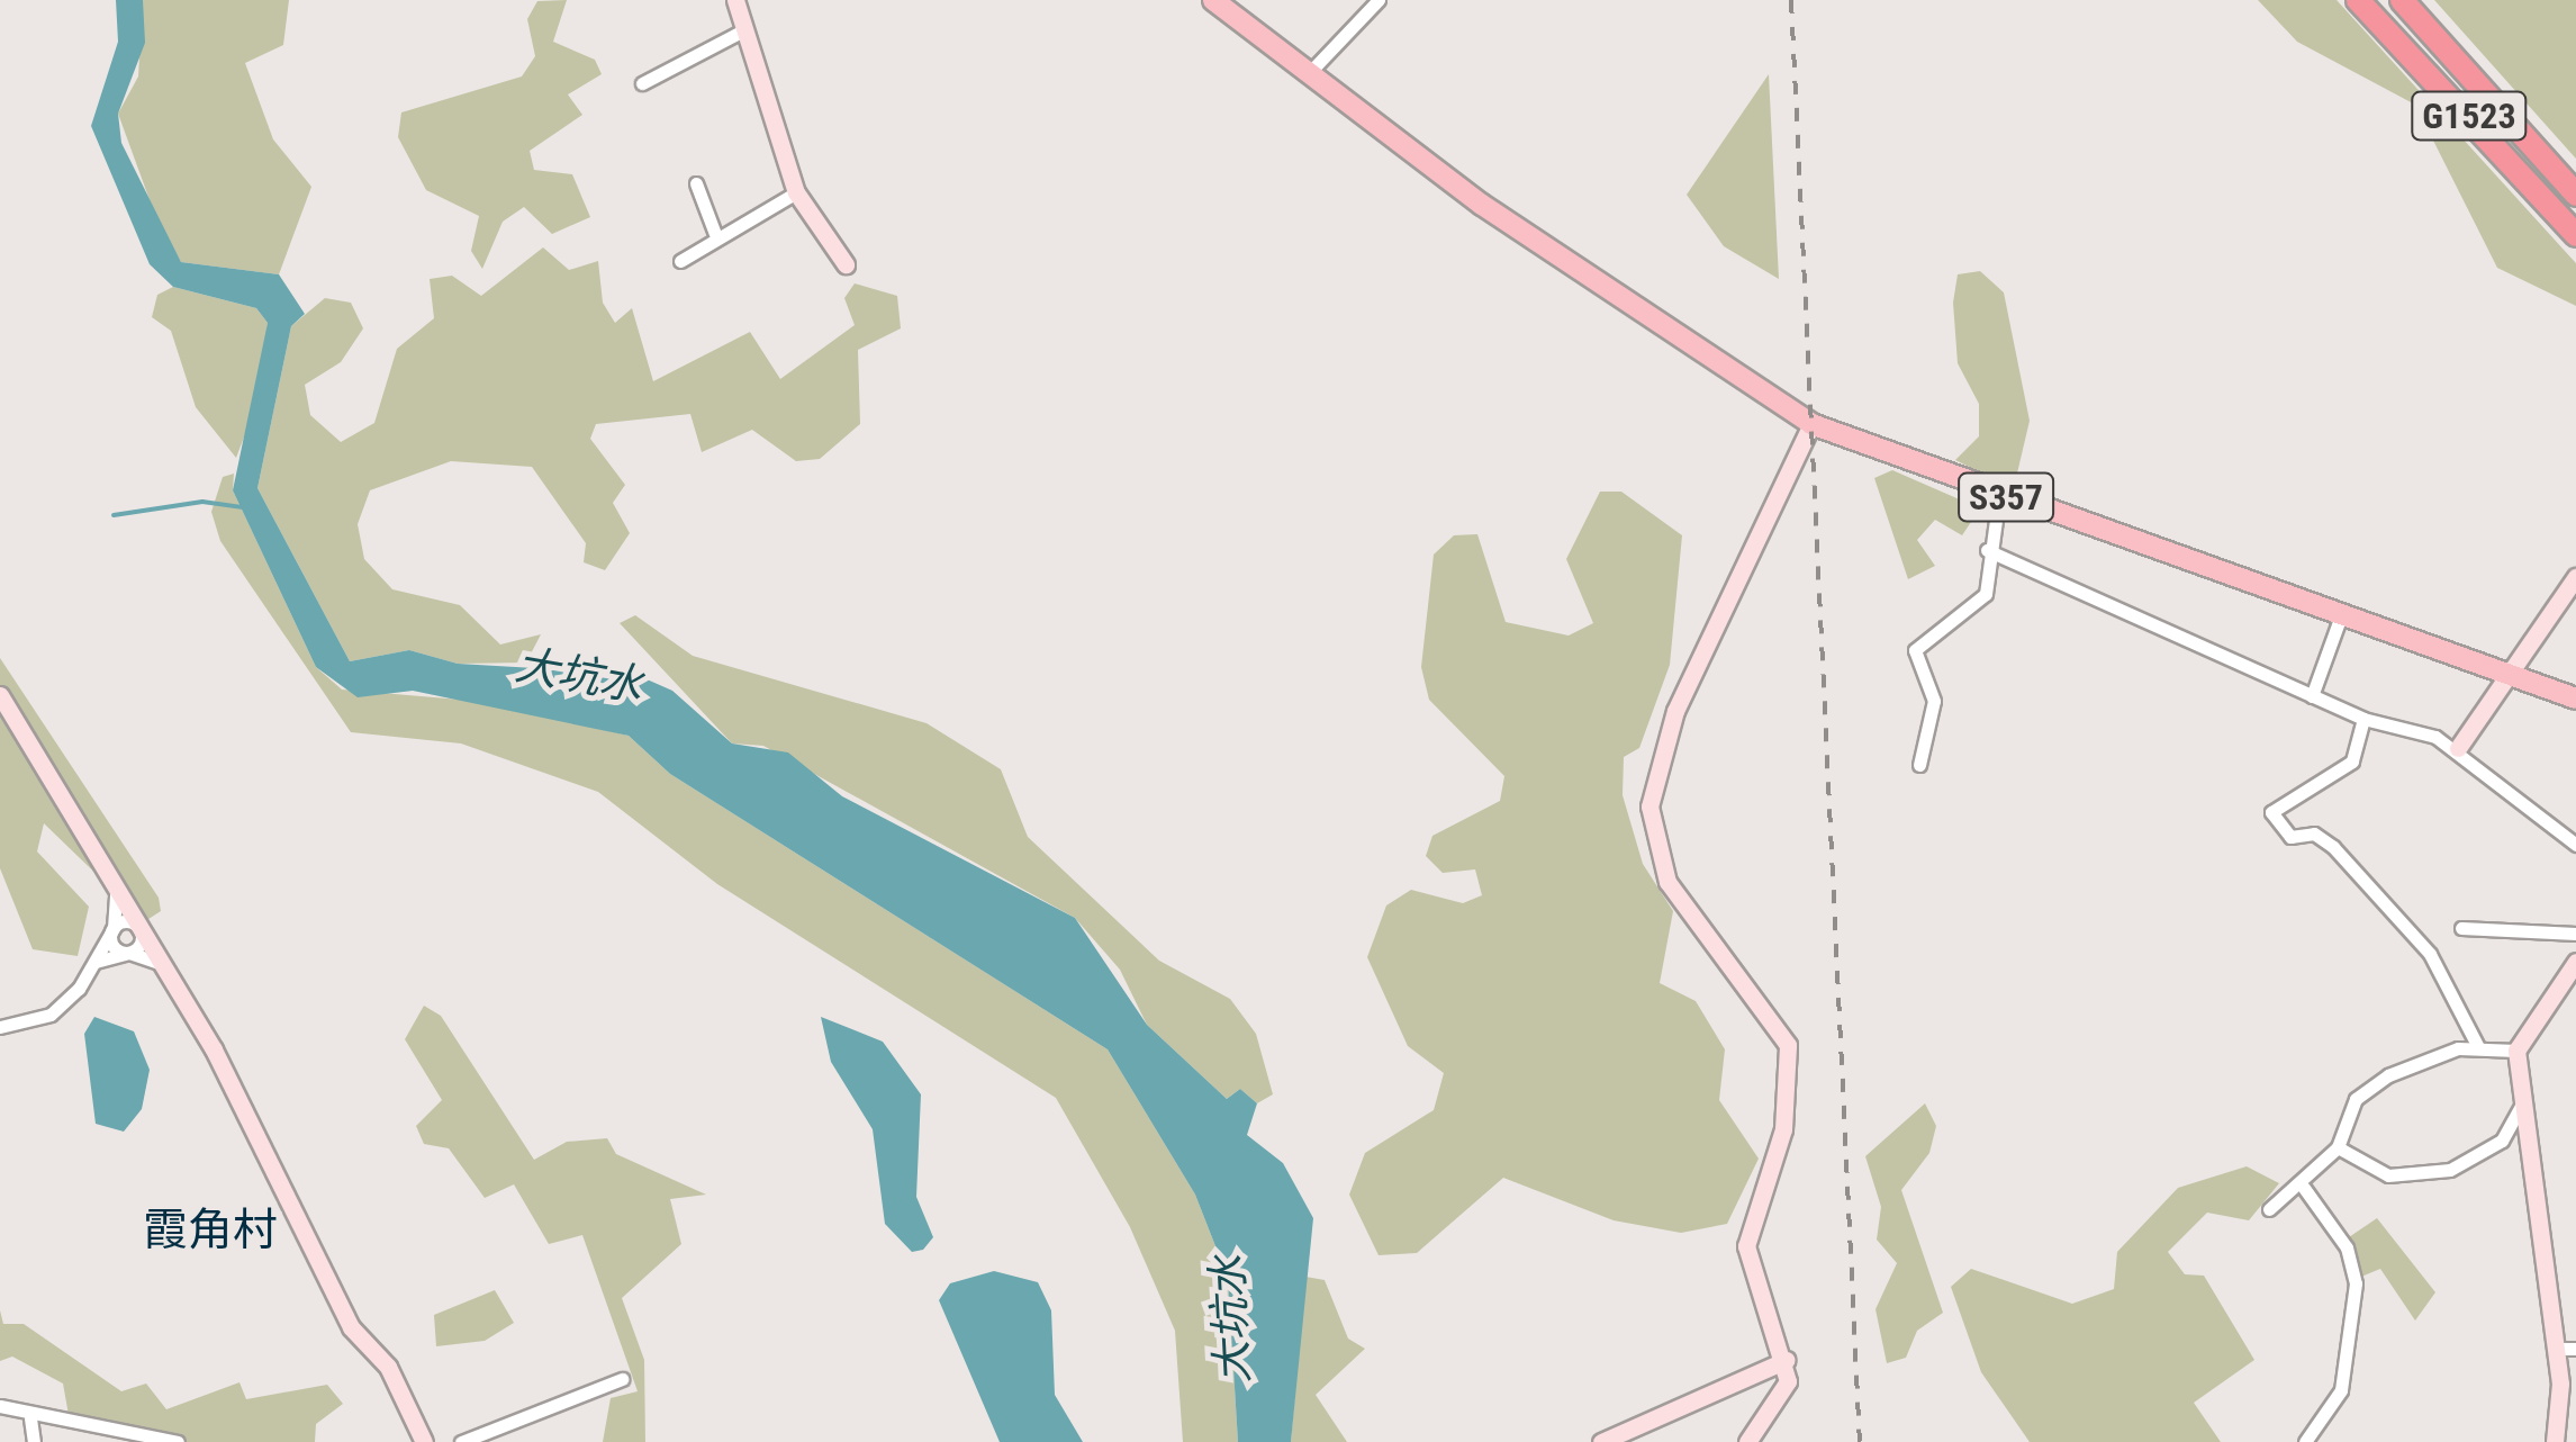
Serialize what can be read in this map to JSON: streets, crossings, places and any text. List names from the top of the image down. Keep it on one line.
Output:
{"streets":{"highway":["G1523"],"main road":["S357"]},"districts":["霞角村"],"water":["大坑水"]}
